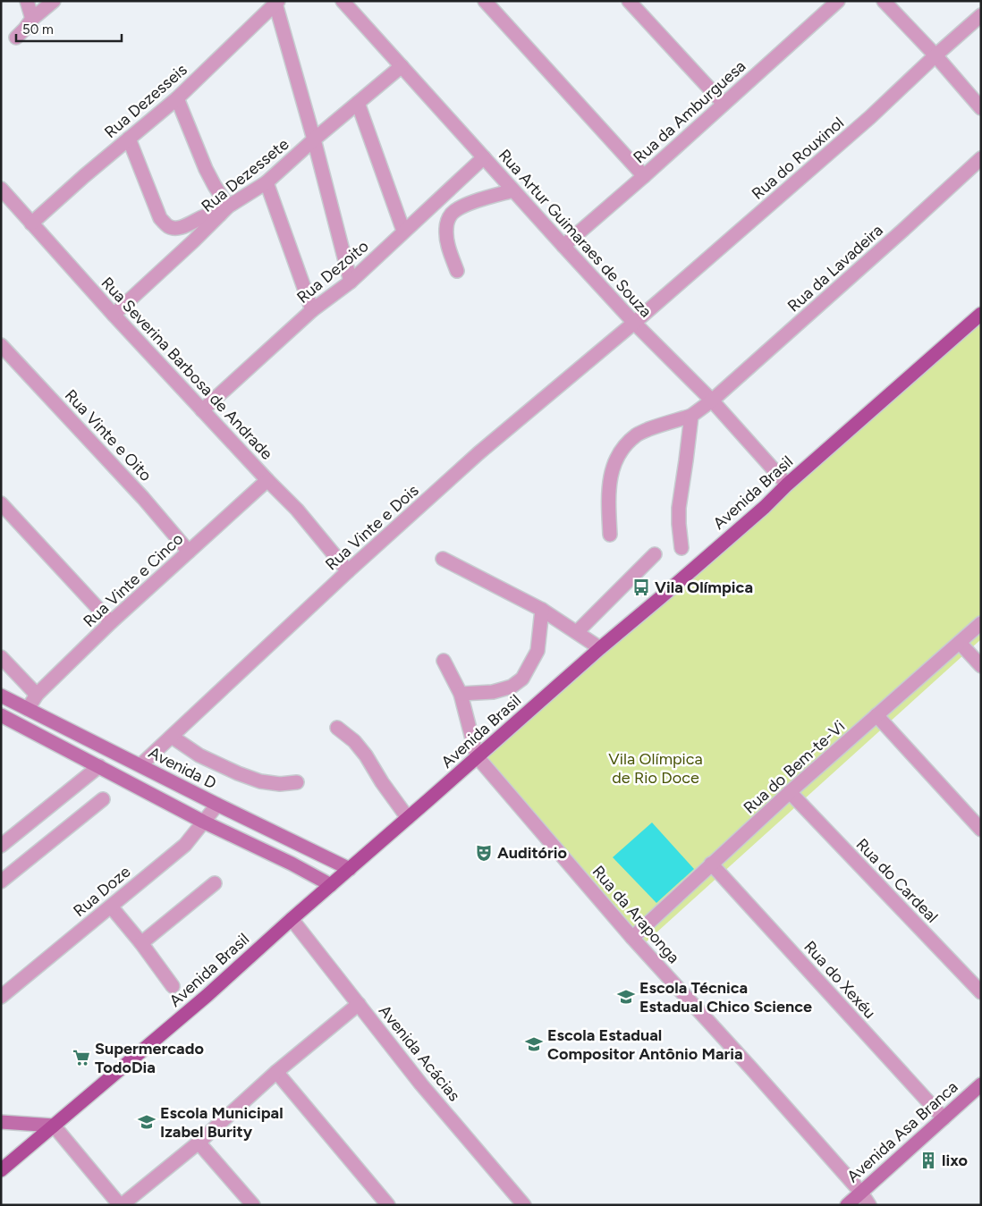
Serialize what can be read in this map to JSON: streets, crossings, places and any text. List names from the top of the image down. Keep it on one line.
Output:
{"streets":{"main road":["Avenida Brasil"],"street":["Rua Dezesseis","Rua da Amburguesa","Rua do Rouxinol","Rua Dezessete","Rua Artur Guimaraes de Souza","Rua da Lavadeira","Rua Dezoito","Rua Severina Barbosa de Andrade","Rua Vinte e Oito","Rua Vinte e Dois","Rua Vinte e Cinco","Rua do Bem-te-Vi","Avenida D","Rua do Cardeal","Rua Doze","Rua da Araponga","Rua do Xexéu","Avenida Acácias","Avenida Asa Branca"]},"crossings":[["Rua Dezesseis","Rua Severina Barbosa de Andrade"],["Rua da Amburguesa","Rua Artur Guimaraes de Souza"],["Rua do Rouxinol","Rua Artur Guimaraes de Souza"],["Rua do Rouxinol","Rua Vinte e Dois"],["Rua Dezessete","Rua Artur Guimaraes de Souza"],["Rua Dezessete","Rua Severina Barbosa de Andrade"],["Rua Artur Guimaraes de Souza","Rua da Lavadeira"],["Rua Artur Guimaraes de Souza","Rua Dezoito"],["Rua Artur Guimaraes de Souza","Avenida Brasil"],["Rua Artur Guimaraes de Souza","Rua Vinte e Dois"],["Rua Dezoito","Rua Severina Barbosa de Andrade"],["Rua Severina Barbosa de Andrade","Rua Vinte e Dois"],["Rua Severina Barbosa de Andrade","Rua Vinte e Cinco"],["Rua Vinte e Oito","Rua Vinte e Cinco"],["Avenida Brasil","Avenida D"],["Avenida Brasil","Rua da Araponga"],["Avenida Brasil","Avenida Acácias"],["Rua Vinte e Dois","Avenida D"],["Rua Vinte e Cinco","Avenida D"],["Rua do Bem-te-Vi","Rua do Cardeal"],["Rua do Bem-te-Vi","Rua da Araponga"],["Rua do Bem-te-Vi","Rua do Xexéu"],["Avenida D","Rua Doze"],["Rua da Araponga","Avenida Asa Branca"],["Rua do Xexéu","Avenida Asa Branca"]],"parks":["Vila Olímpica de Rio Doce"],"places":{"bus stop":["Vila Olímpica"],"theatre":["Auditório"],"school or university":["Escola Técnica Estadual Chico Science","Escola Estadual Compositor Antônio Maria","Escola Municipal Izabel Burity"],"supermarket":["Supermercado TodoDia"],"building":["lixo"]},"scale_bar":"50 m"}
